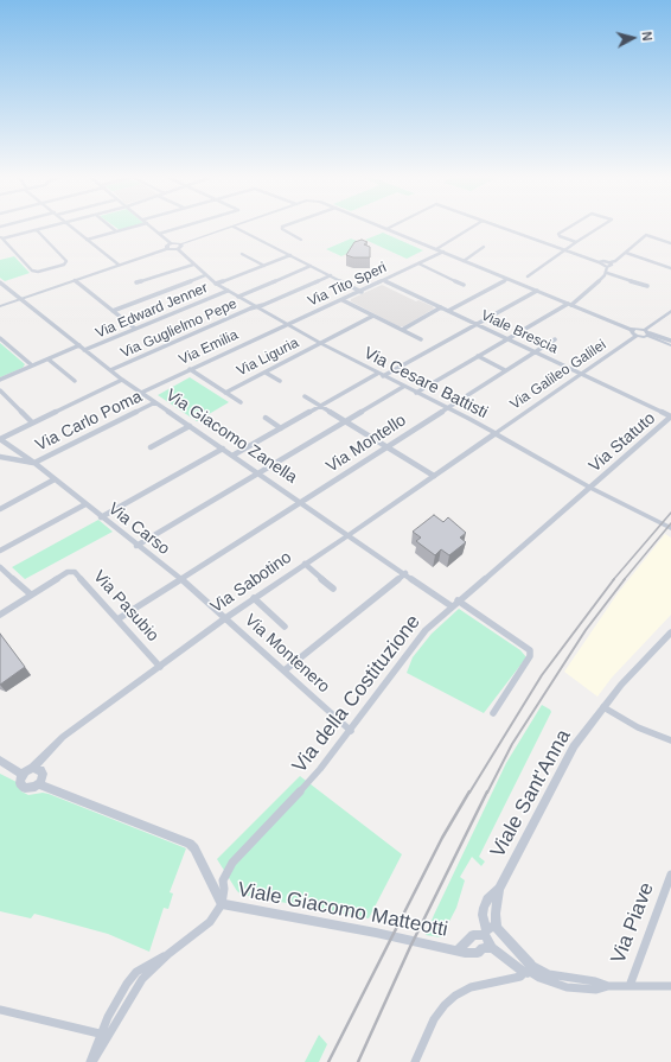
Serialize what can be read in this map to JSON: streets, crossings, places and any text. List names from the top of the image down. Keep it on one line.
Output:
{"streets":{"street":["Via Tito Speri","Via Edward Jenner","Via Guglielmo Pepe","Viale Brescia","Via Emilia","Via Liguria","Via Galileo Galilei","Via Cesare Battisti","Via Carlo Poma","Via Giacomo Zanella","Via Statuto","Via Montello","Via Carso","Via Sabotino","Via Pasubio","Via Montenero","Via della Costituzione","Viale Sant'Anna","Viale Giacomo Matteotti","Via Piave"]},"crossings":[["Via Tito Speri","Viale Brescia"],["Via Tito Speri","Via Emilia"],["Via Tito Speri","Via Cesare Battisti"],["Via Edward Jenner","Via Cesare Battisti"],["Via Edward Jenner","Via Giacomo Zanella"],["Via Guglielmo Pepe","Via Cesare Battisti"],["Via Guglielmo Pepe","Via Giacomo Zanella"],["Viale Brescia","Via Galileo Galilei"],["Viale Brescia","Via Statuto"],["Viale Brescia","Via Montello"],["Via Emilia","Via Cesare Battisti"],["Via Emilia","Via Giacomo Zanella"],["Via Liguria","Via Cesare Battisti"],["Via Galileo Galilei","Via Cesare Battisti"],["Via Galileo Galilei","Via Sabotino"],["Via Cesare Battisti","Via Statuto"],["Via Cesare Battisti","Via Montello"],["Via Cesare Battisti","Via Sabotino"],["Via Cesare Battisti","Via della Costituzione"],["Via Carlo Poma","Via Giacomo Zanella"],["Via Carlo Poma","Via Carso"],["Via Giacomo Zanella","Via Montello"],["Via Giacomo Zanella","Via Sabotino"],["Via Giacomo Zanella","Via della Costituzione"],["Via Statuto","Via della Costituzione"],["Via Montello","Via Carso"],["Via Montello","Via Pasubio"],["Via Carso","Via Sabotino"],["Via Carso","Via Montenero"],["Via Sabotino","Via Pasubio"],["Via Sabotino","Via Montenero"],["Via Montenero","Via della Costituzione"],["Via della Costituzione","Viale Giacomo Matteotti"],["Viale Sant'Anna","Viale Giacomo Matteotti"]],"north":"right"}
